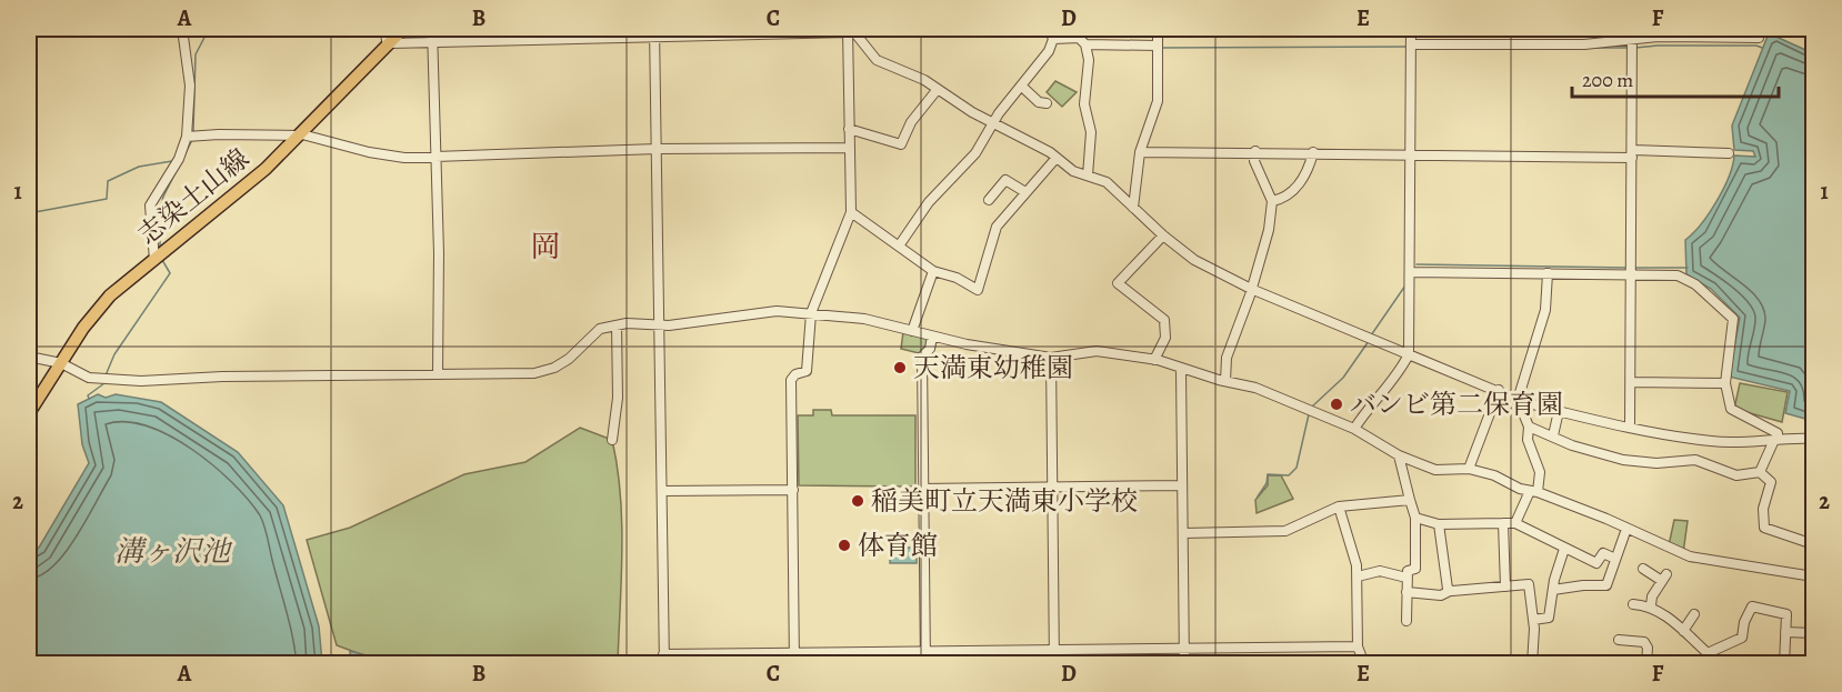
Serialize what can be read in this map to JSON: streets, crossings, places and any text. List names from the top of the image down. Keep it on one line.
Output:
{"streets":{"main road":["志染土山線"]},"districts":["岡"],"water":["溝ヶ沢池"],"places":["天満東幼稚園","バンビ第二保育園","稲美町立天満東小学校","体育館"],"scale_bar":"200 m","grid":{"columns":["A","B","C","D","E","F"],"rows":["1","2"]}}
